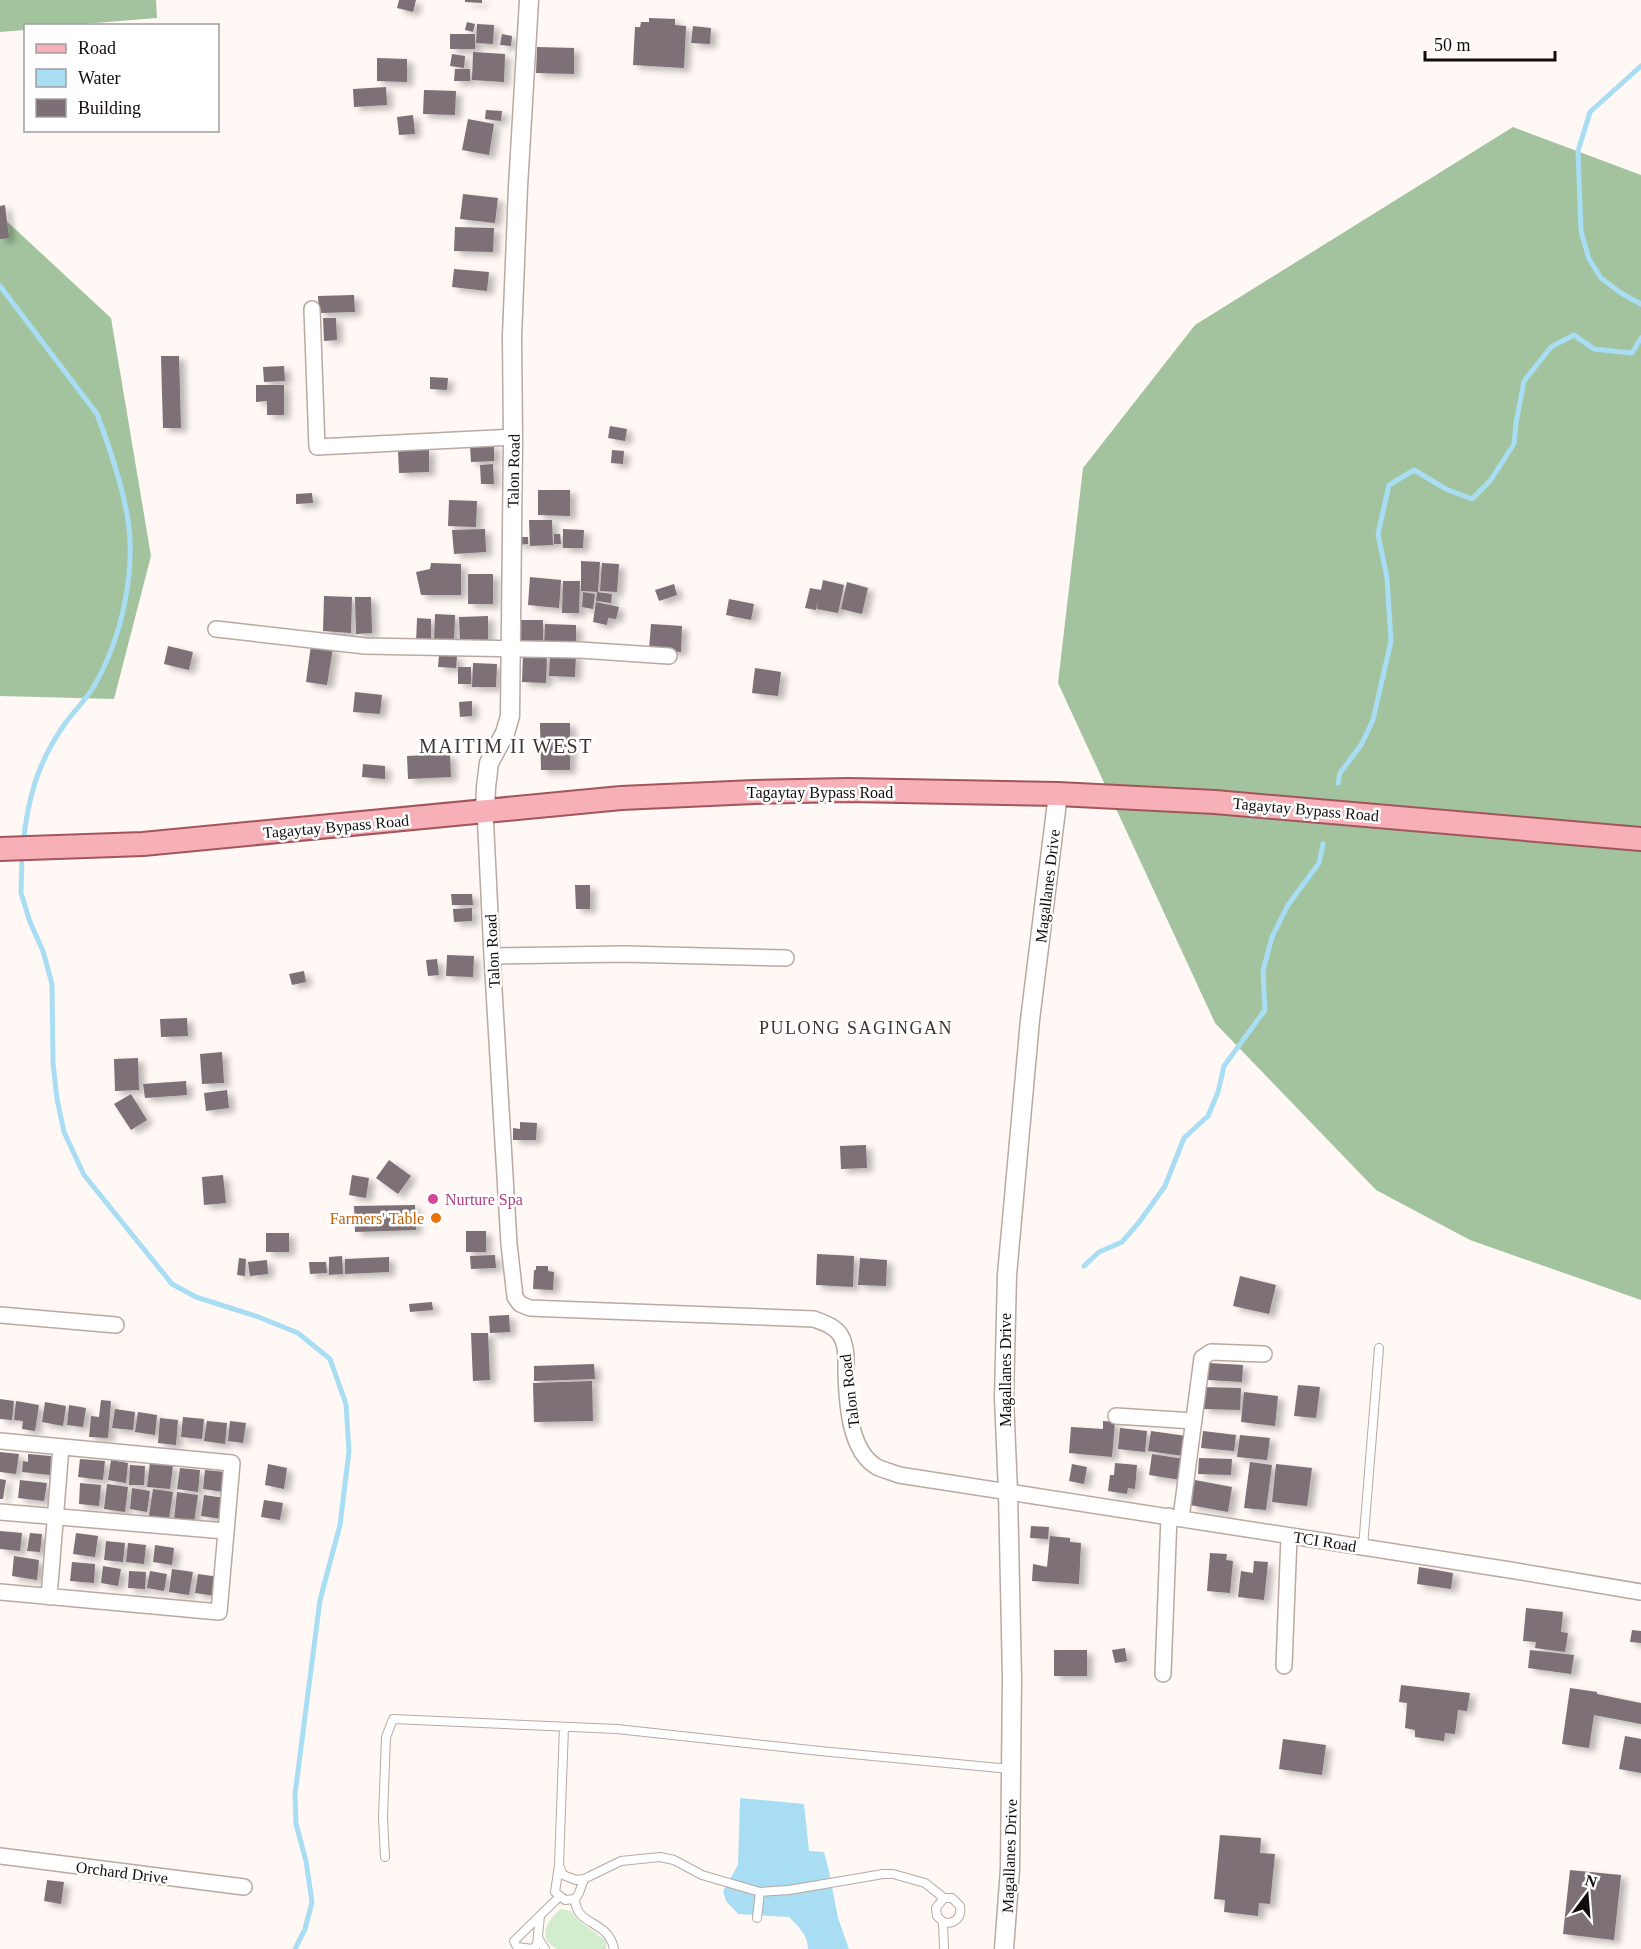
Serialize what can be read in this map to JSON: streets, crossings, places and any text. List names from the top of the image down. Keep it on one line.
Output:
{"streets":{"main road":["Tagaytay Bypass Road"],"street":["Talon Road","Magallanes Drive","TCI Road","Orchard Drive"]},"crossings":[["Talon Road","Tagaytay Bypass Road"],["Talon Road","Magallanes Drive"],["Talon Road","TCI Road"],["Tagaytay Bypass Road","Magallanes Drive"],["Magallanes Drive","TCI Road"]],"districts":["MAITIM II WEST","PULONG SAGINGAN"],"places":["Nurture Spa","Farmers' Table"],"legend":["Road","Water","Building"],"scale_bar":"50 m","north":"top"}
